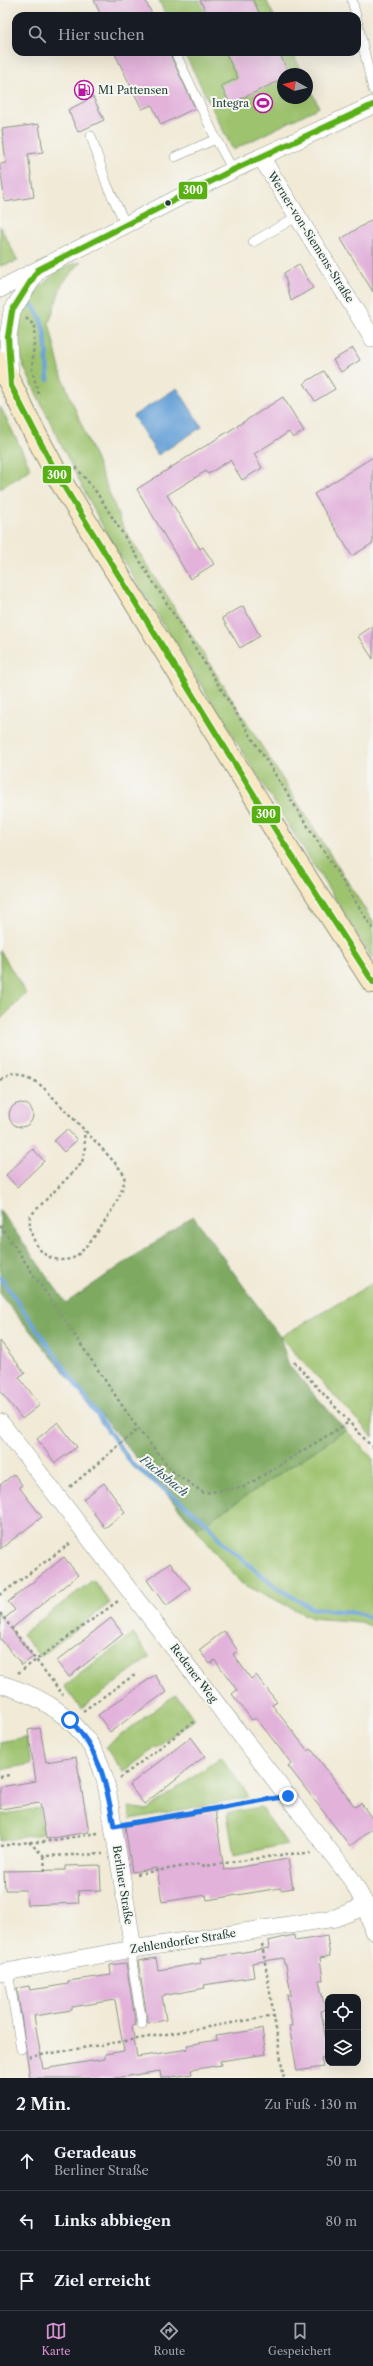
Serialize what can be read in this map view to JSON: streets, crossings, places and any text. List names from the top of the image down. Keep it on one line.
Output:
{"streets":{"street":["Werner-von-Siemens-Straße","Redener Weg","Berliner Straße","Zehlendorfer Straße"]},"crossings":[["Redener Weg","Zehlendorfer Straße"],["Berliner Straße","Zehlendorfer Straße"]],"water":["Fuchsbach"],"places":{"fuel station":["M1 Pattensen"],"sports":["Integra"]},"lines":["transit line 300"],"north":"left","page":{"search":"Hier suchen","heading":["2 Min.","Zu Fuß · 130 m"],"list":[["Geradeaus","Berliner Straße","50 m"],["Links abbiegen","80 m"],"Ziel erreicht"],"nav":["Karte","Route","Gespeichert"]}}
